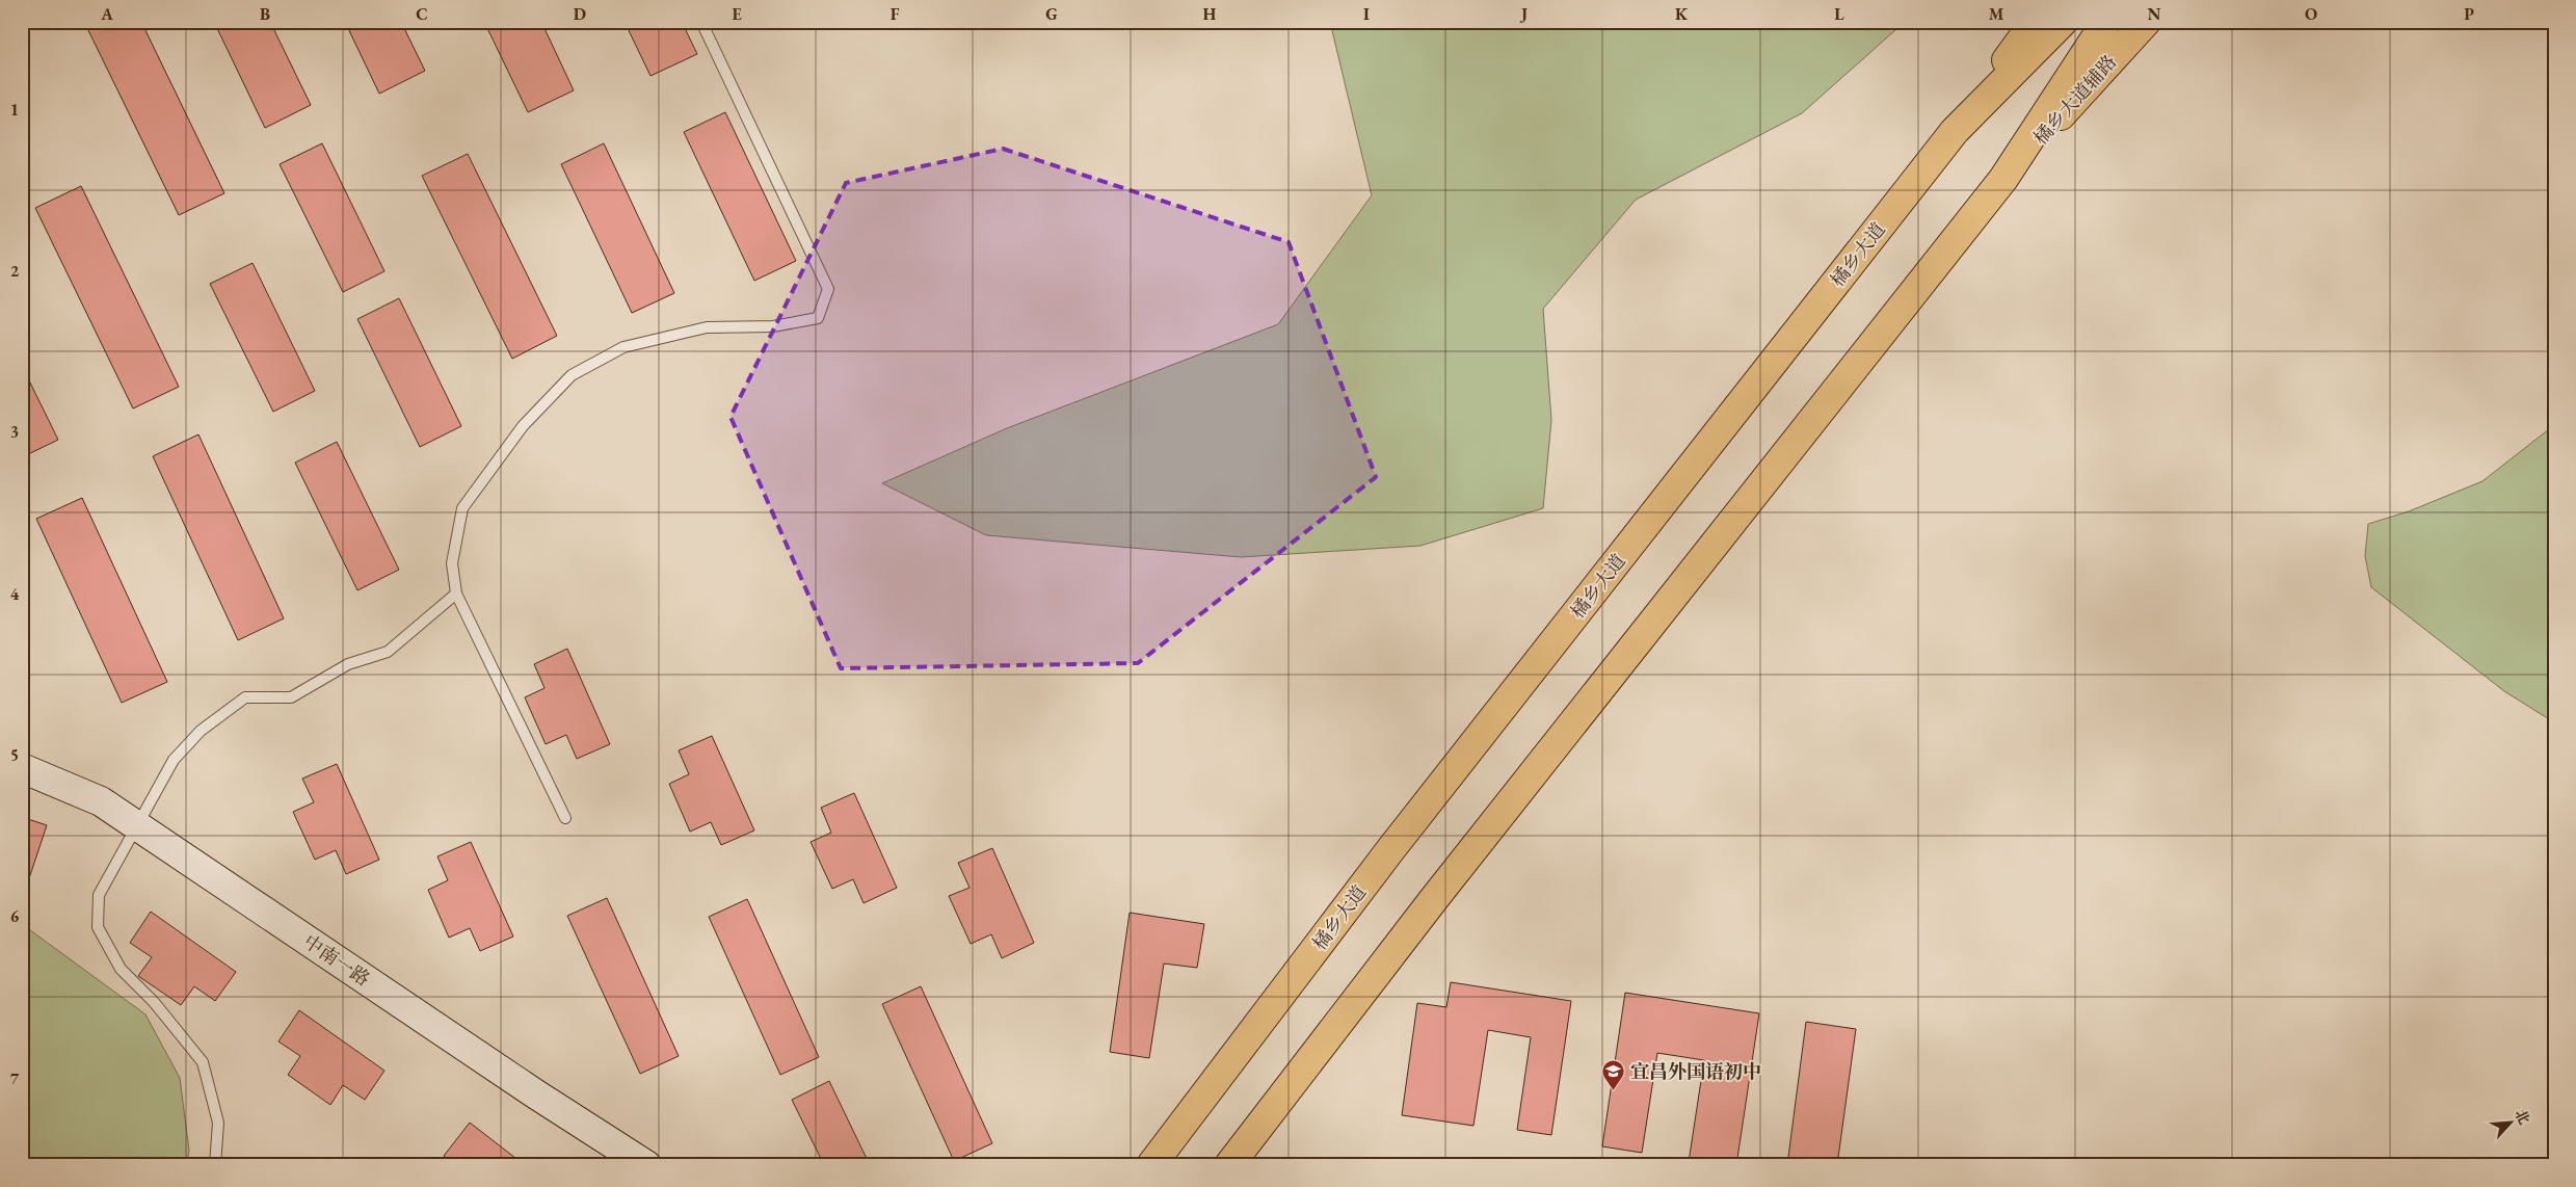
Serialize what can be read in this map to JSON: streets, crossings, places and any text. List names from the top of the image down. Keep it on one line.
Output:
{"streets":{"main road":["橘乡大道辅路","橘乡大道"],"street":["中南一路"]},"places":{"school or university":["宜昌外国语初中"]},"north":"top right","grid":{"columns":["A","B","C","D","E","F","G","H","I","J","K","L","M","N","O","P"],"rows":["1","2","3","4","5","6","7"]}}
